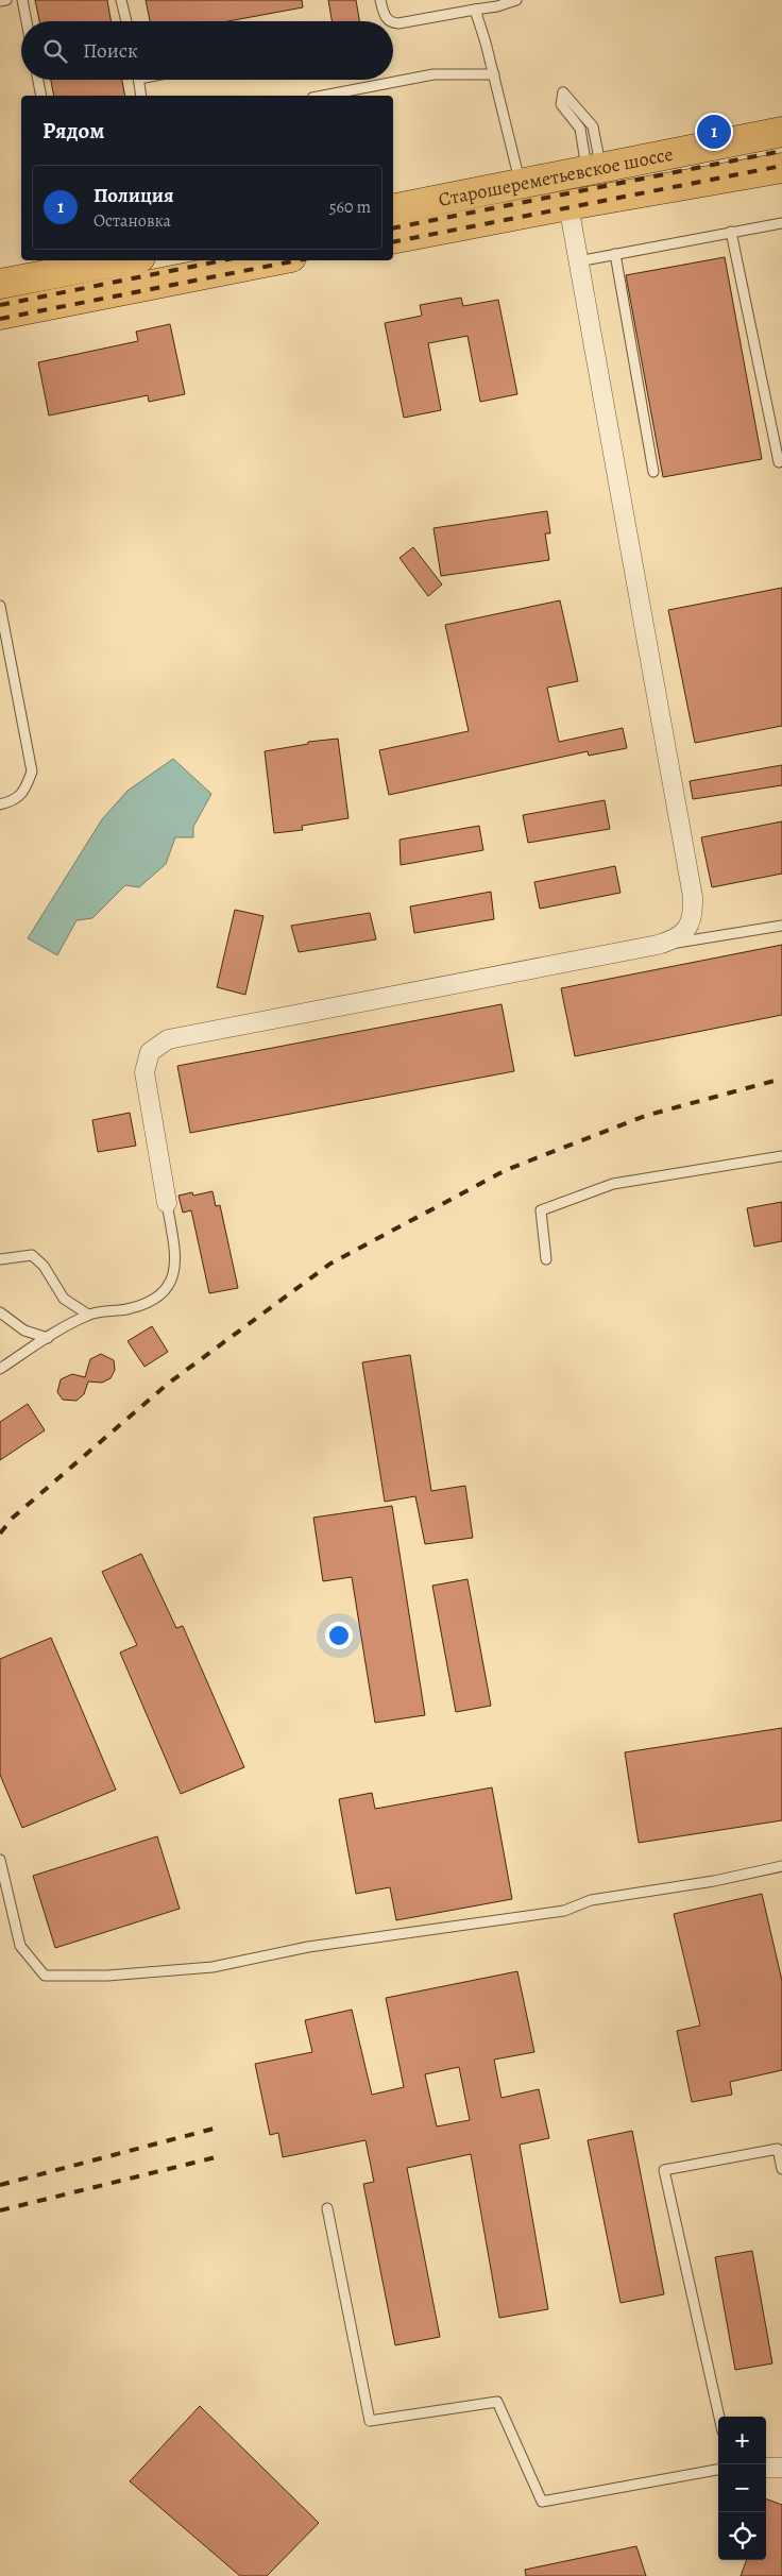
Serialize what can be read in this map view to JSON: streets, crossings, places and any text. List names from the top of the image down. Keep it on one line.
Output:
{"streets":{"main road":["Старошереметьевское шоссе"]},"page":{"search":"Поиск","heading":"Рядом","pins":"1","list":[{"mark":"1","name":"Полиция","note":"Остановка","value":"560 m"}],"map_buttons":["+","−"]}}
